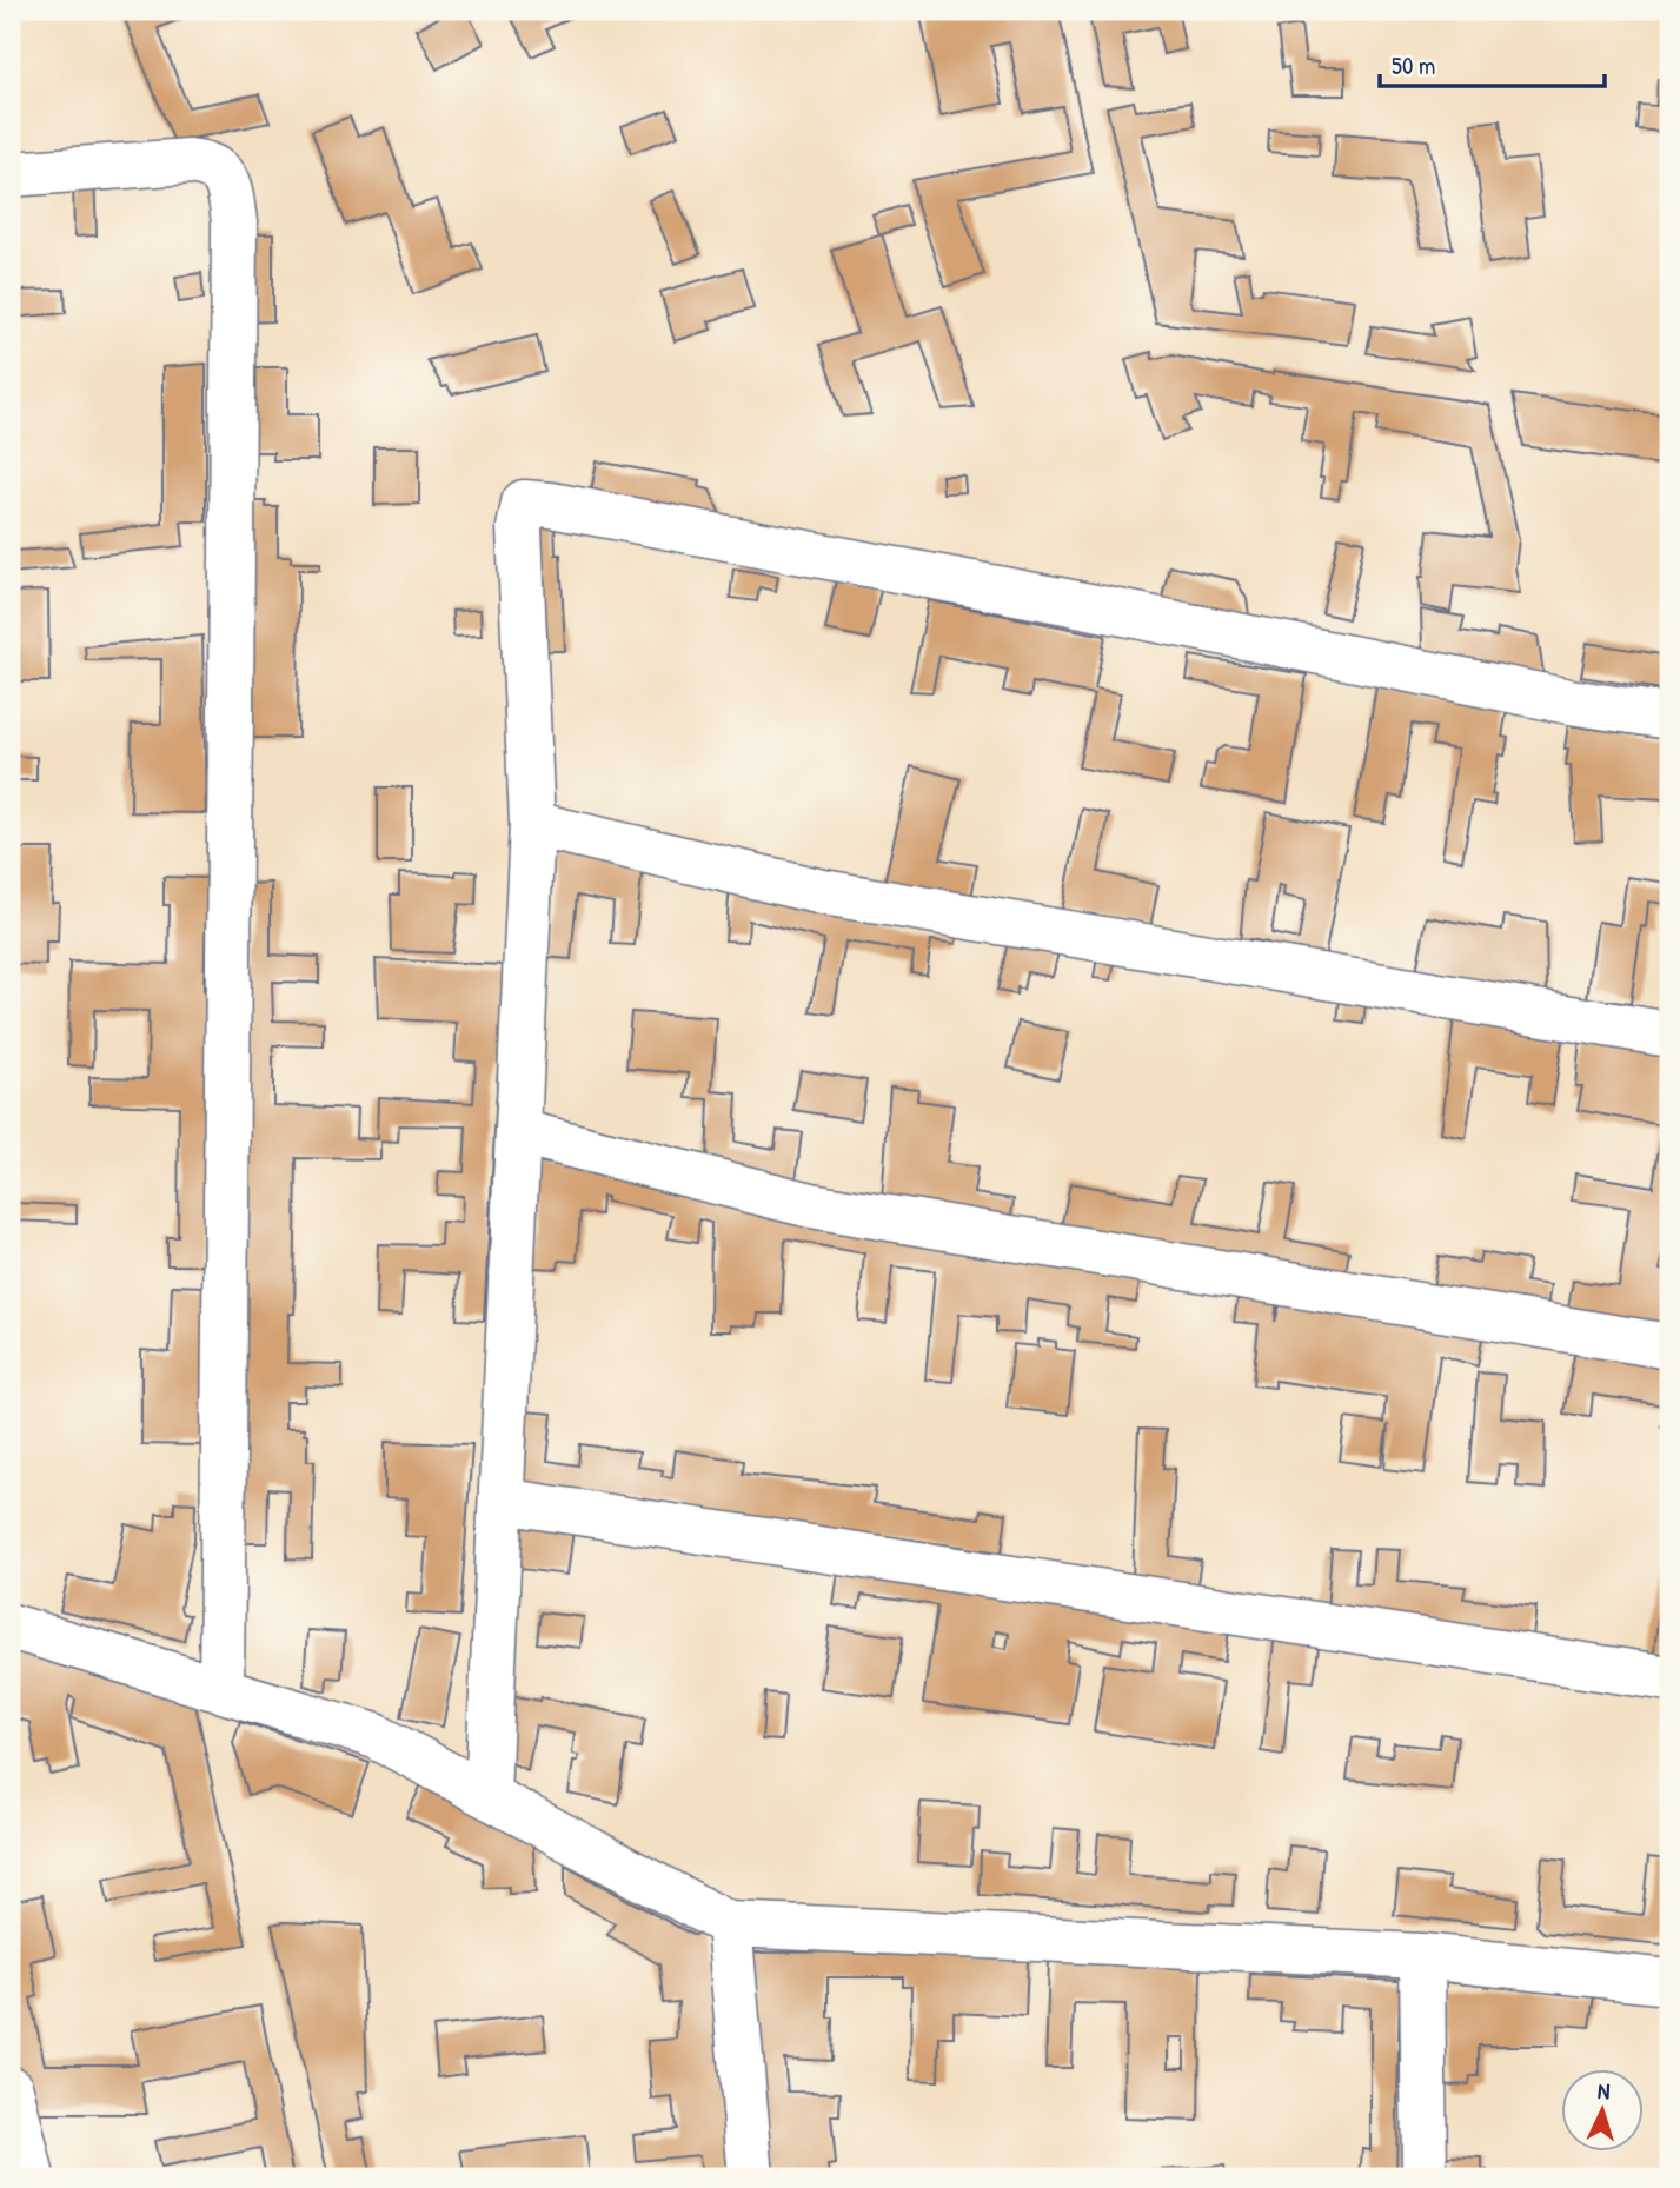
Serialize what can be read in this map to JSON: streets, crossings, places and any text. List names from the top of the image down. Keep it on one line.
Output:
{"scale_bar":"50 m","north":"top"}
